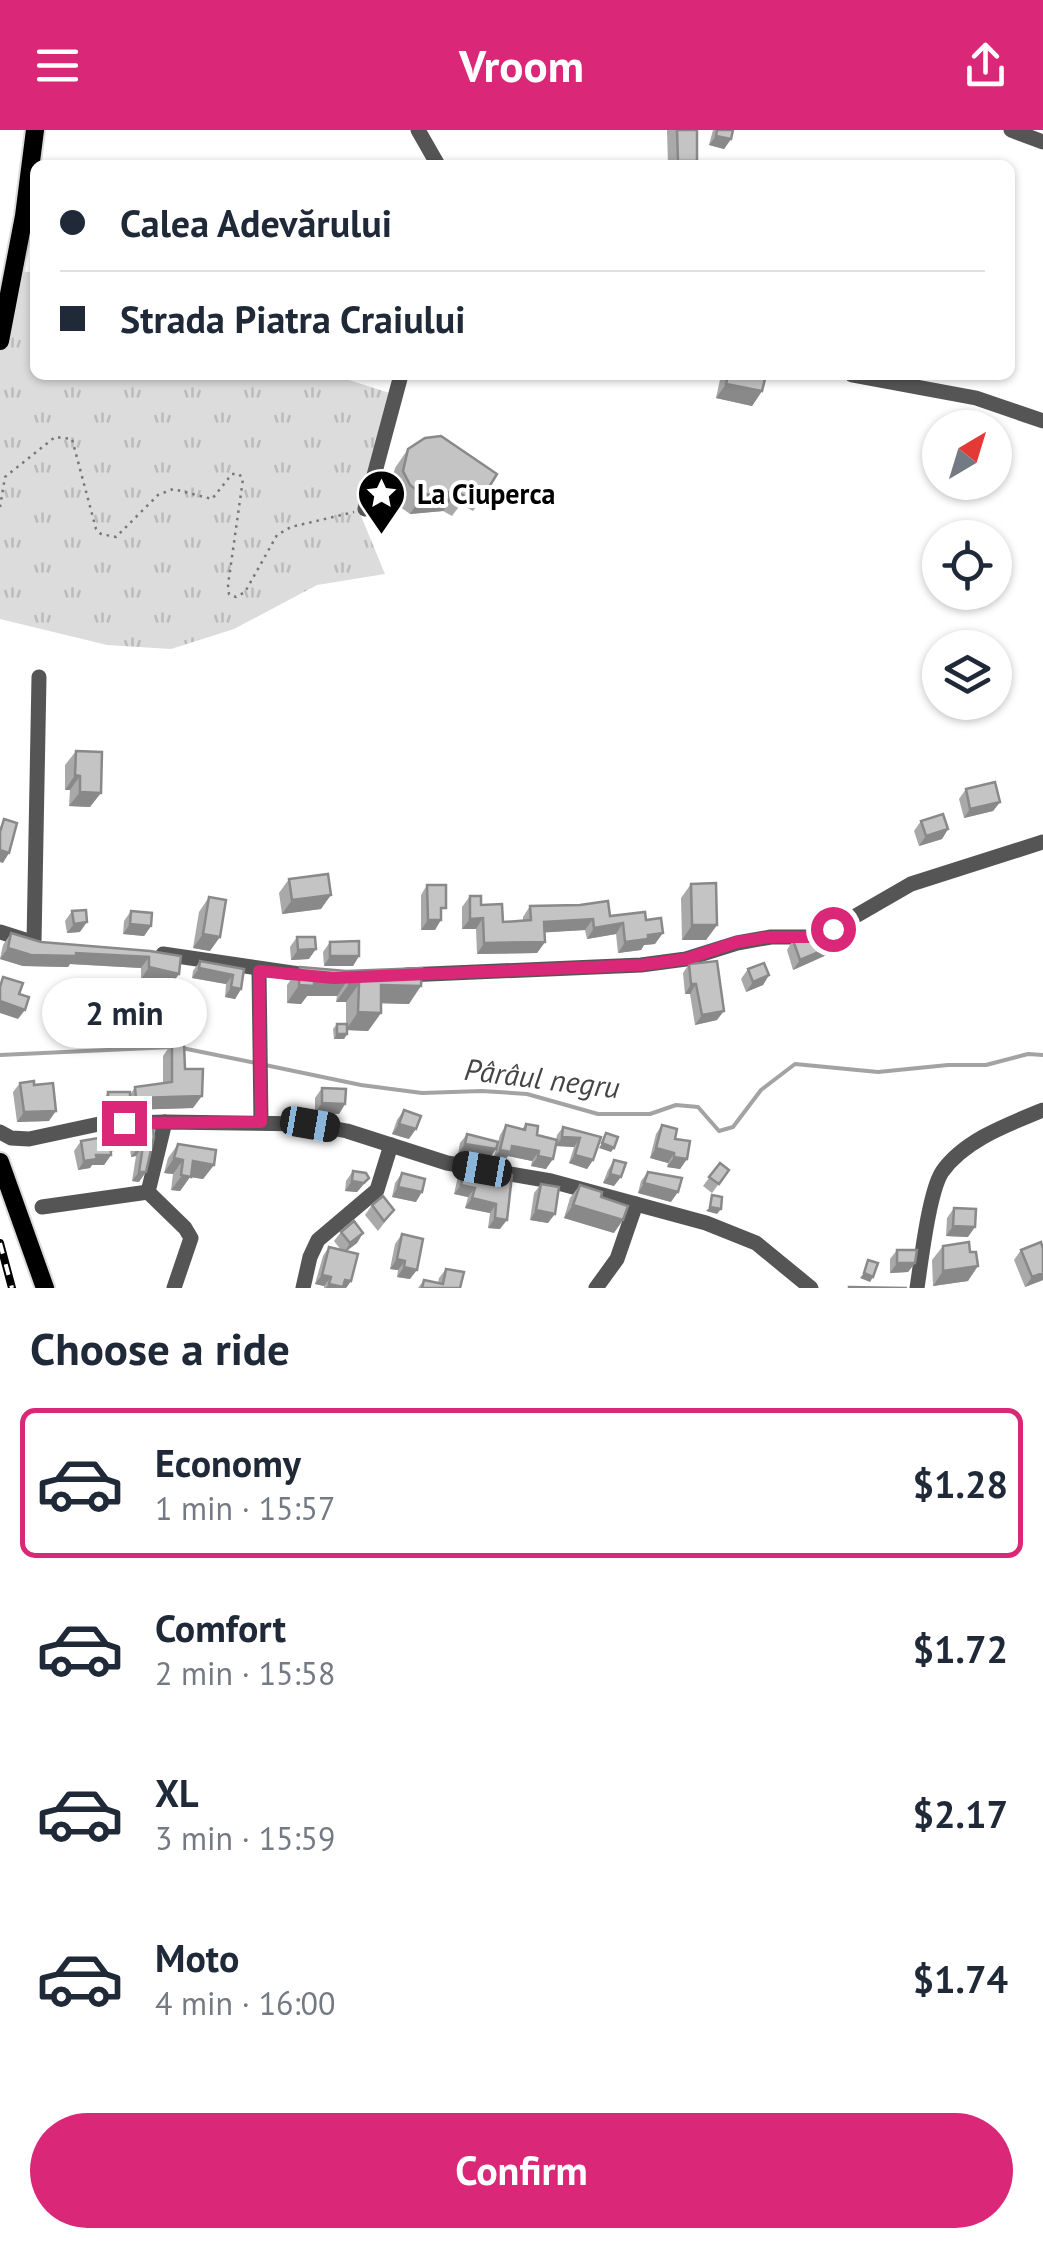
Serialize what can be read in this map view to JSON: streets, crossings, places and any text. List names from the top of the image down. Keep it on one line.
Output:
{"water":["Pârâul negru"],"places":{"place":["La Ciuperca"]},"north":"top right","page":{"header":"Vroom","banner":["Calea Adevărului","Strada Piatra Craiului"],"bubble":"2 min","heading":"Choose a ride","list":[{"name":"Economy","note":"1 min · 15:57","value":"$1.28"},{"name":"Comfort","note":"2 min · 15:58","value":"$1.72"},{"name":"XL","note":"3 min · 15:59","value":"$2.17"},{"name":"Moto","note":"4 min · 16:00","value":"$1.74"}],"buttons":"Confirm"}}
